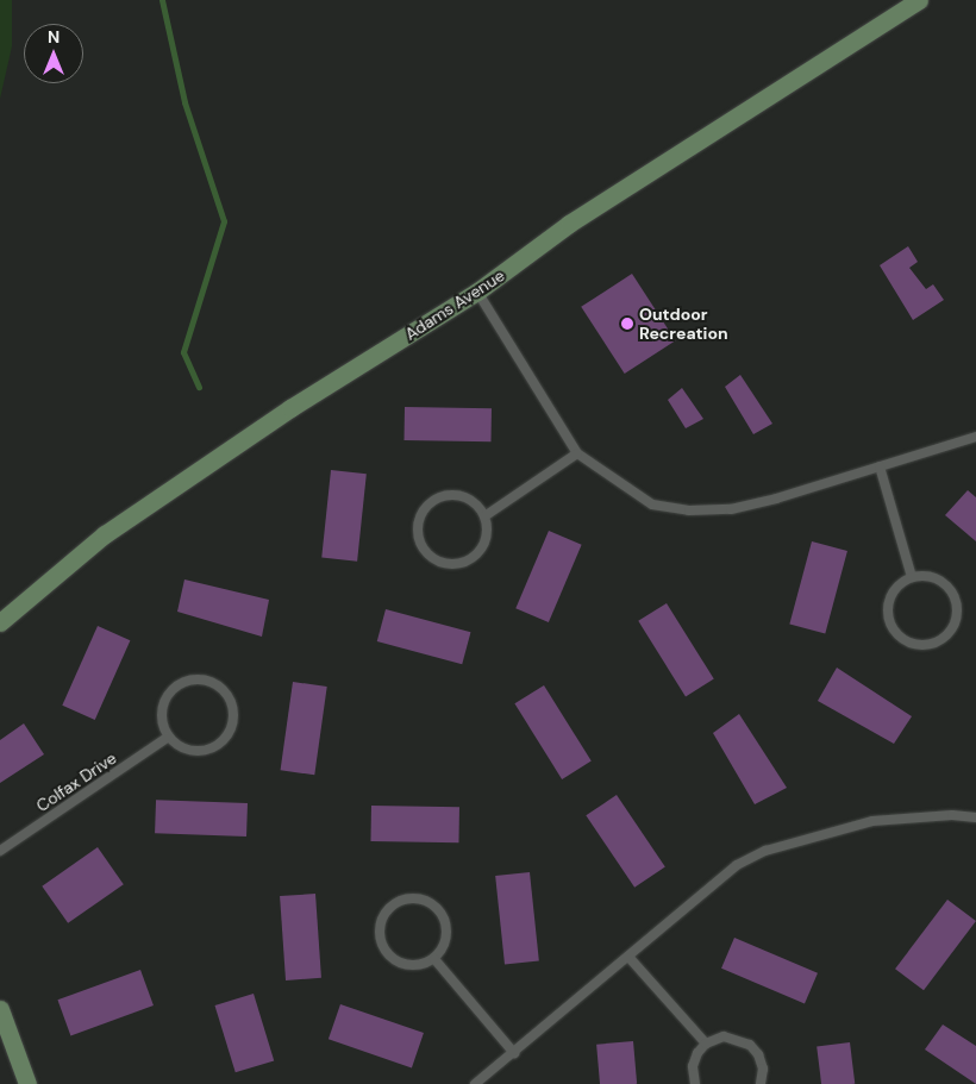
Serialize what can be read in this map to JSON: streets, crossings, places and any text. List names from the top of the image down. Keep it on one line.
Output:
{"streets":{"street":["Adams Avenue"],"lane":["Colfax Drive"]},"places":["Outdoor Recreation"],"north":"top"}
